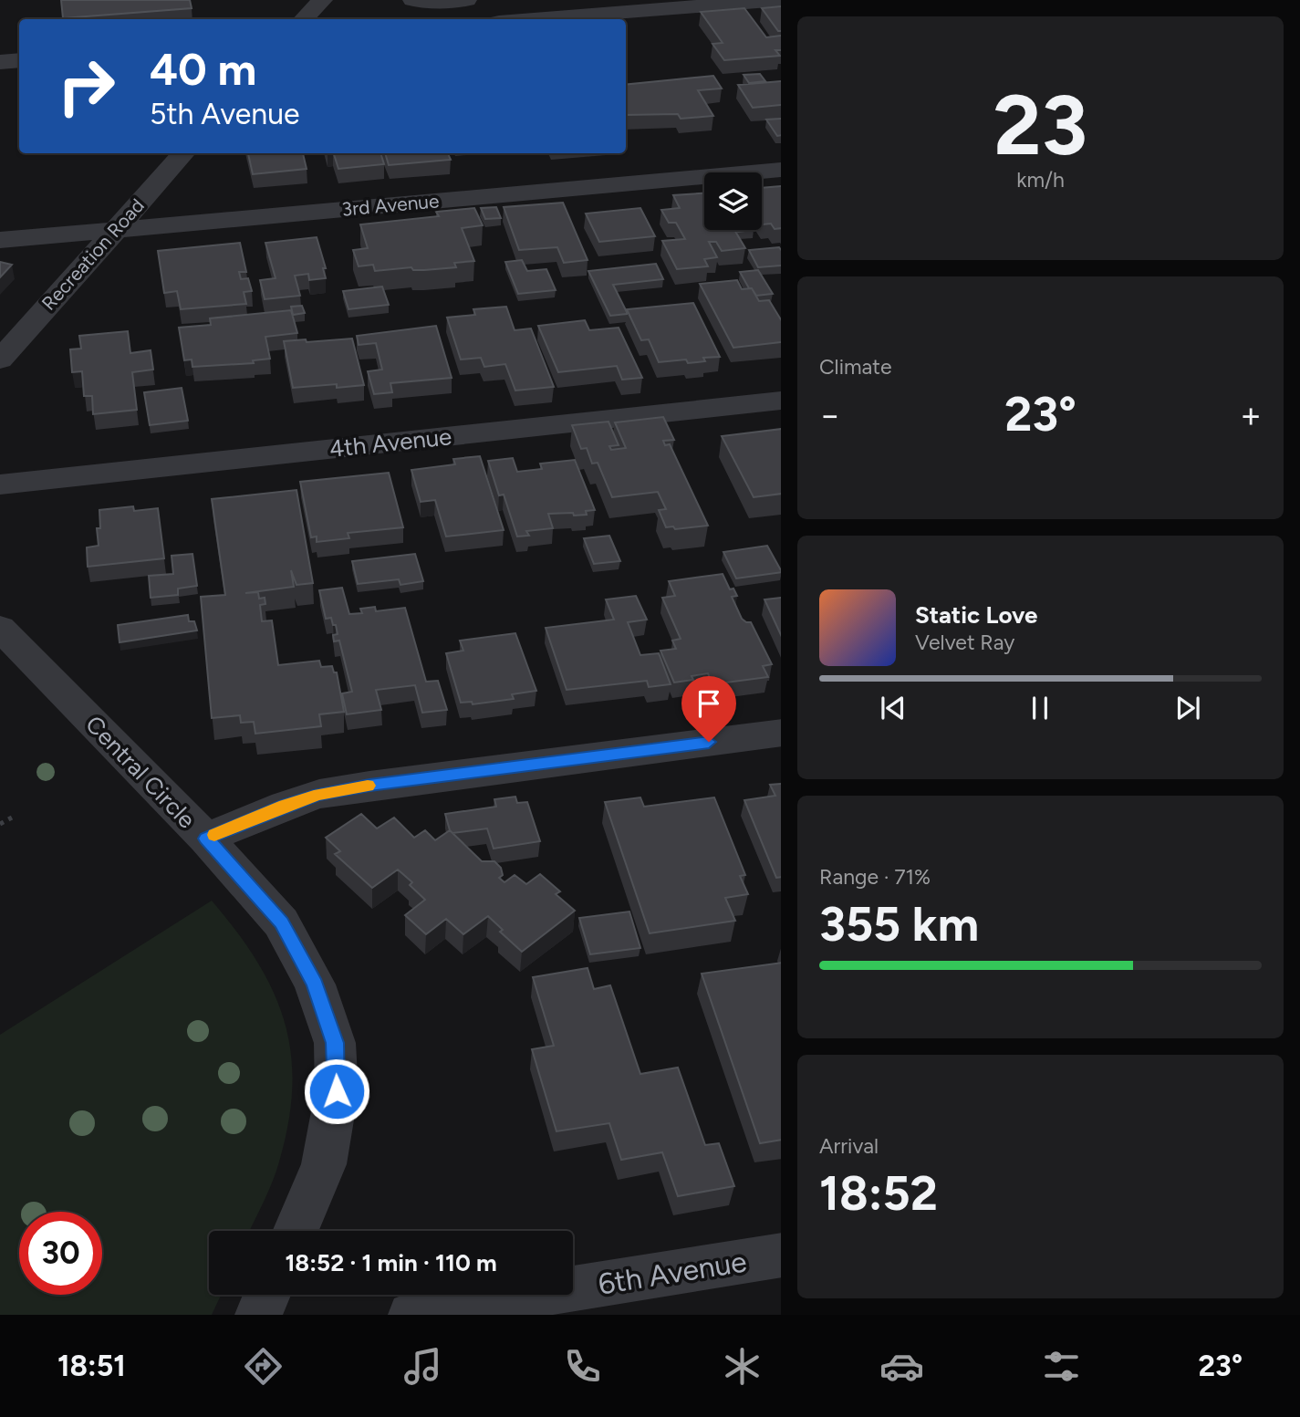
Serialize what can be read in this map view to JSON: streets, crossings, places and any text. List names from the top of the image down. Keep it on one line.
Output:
{"streets":{"street":["3rd Avenue","Recreation Road","4th Avenue","Central Circle","6th Avenue"]},"crossings":[["3rd Avenue","Recreation Road"]],"page":{"tile":[["23","km/h"],"Climate",["Range · 71%","355 km"],["Arrival","18:52"]],"turn":["40 m","5th Avenue"],"heat":["−","23°","+"],"song":["Static Love","Velvet Ray"],"limit":"30","trip":"18:52 · 1 min · 110 m","tabs":["18:51","23°"]}}
